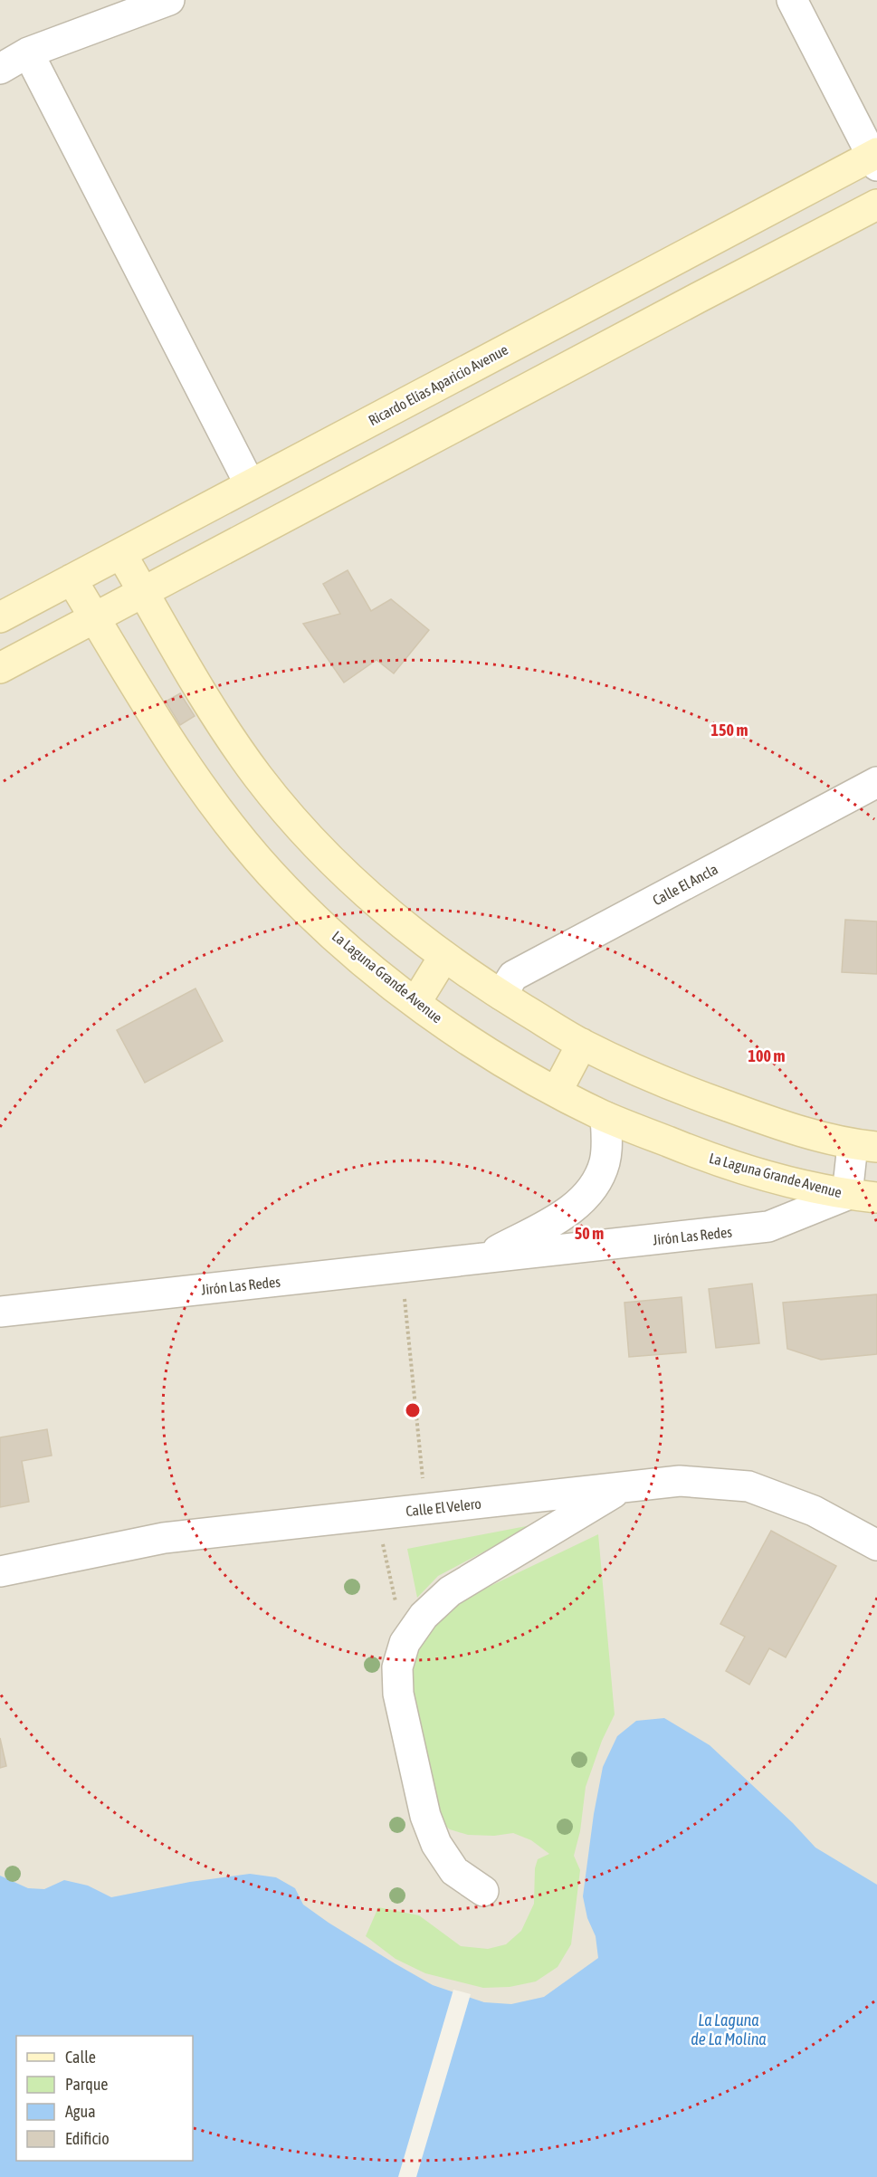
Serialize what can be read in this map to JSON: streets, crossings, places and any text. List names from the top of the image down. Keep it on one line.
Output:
{"streets":{"street":["Ricardo Elías Aparicio Avenue","Calle El Ancla","La Laguna Grande Avenue","Jirón Las Redes","Calle El Velero"]},"crossings":[["Ricardo Elías Aparicio Avenue","La Laguna Grande Avenue"],["La Laguna Grande Avenue","Jirón Las Redes"]],"water":["La Laguna de La Molina"],"legend":["Calle","Parque","Agua","Edificio"],"rings":["150 m","100 m","50 m"]}
